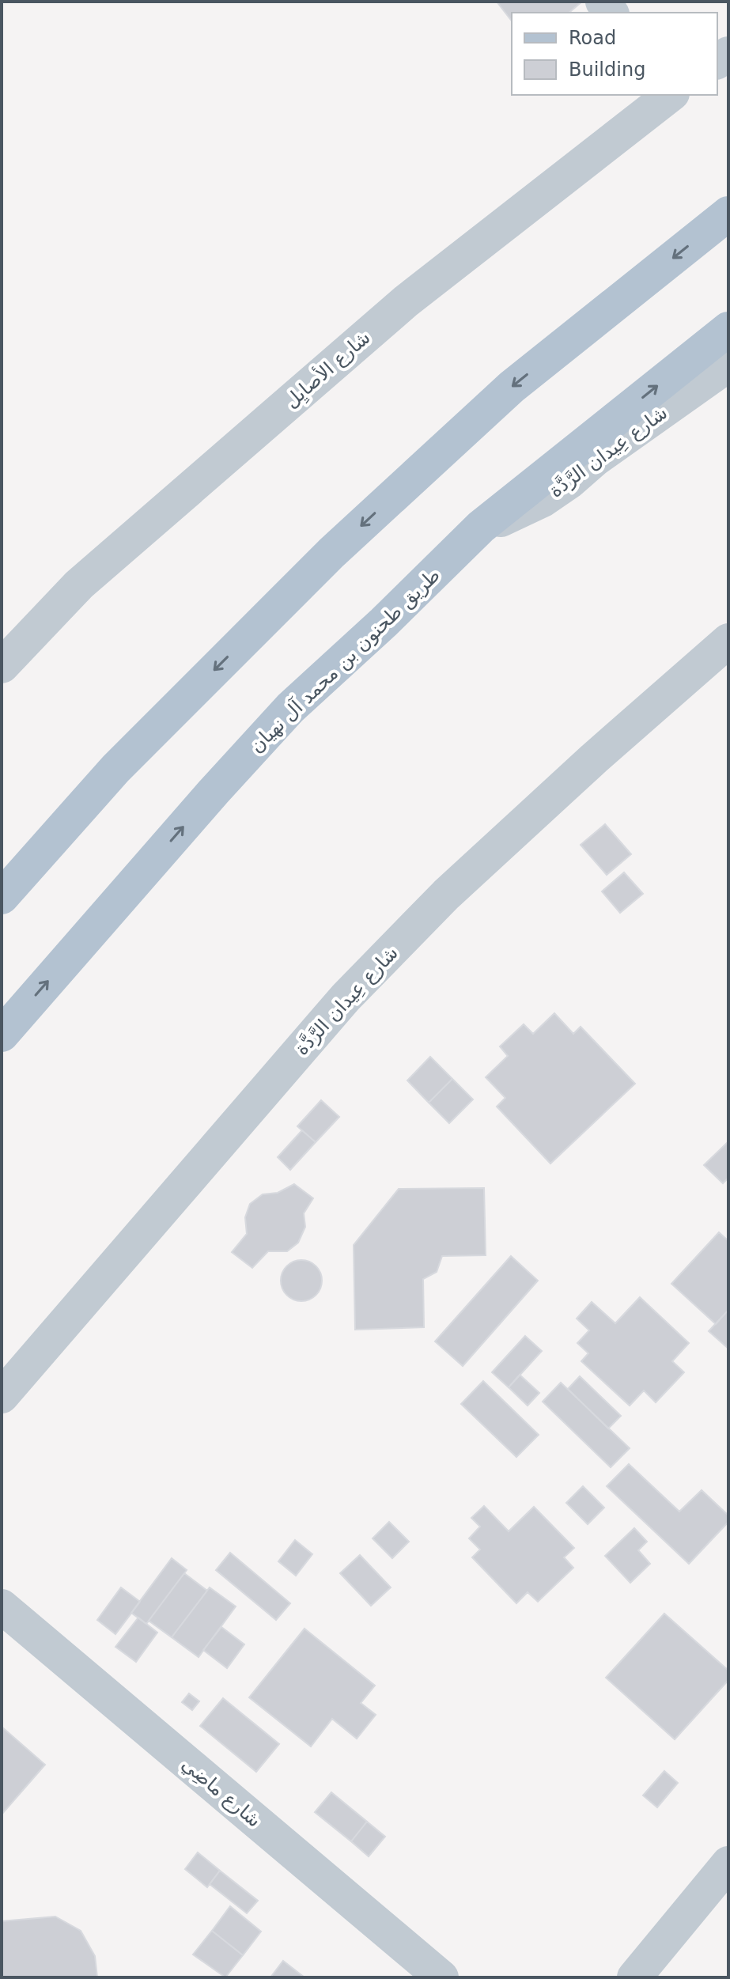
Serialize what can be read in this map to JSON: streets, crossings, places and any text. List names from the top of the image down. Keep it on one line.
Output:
{"streets":{"main road":["طريق طحنون بن محمد آل نهيان"],"street":["شارع الأصايِل","شارع عِيدان الرَّدَّة","شارع ماضِي"]},"crossings":[["شارع عِيدان الرَّدَّة","طريق طحنون بن محمد آل نهيان"]],"legend":["Road","Building"]}
